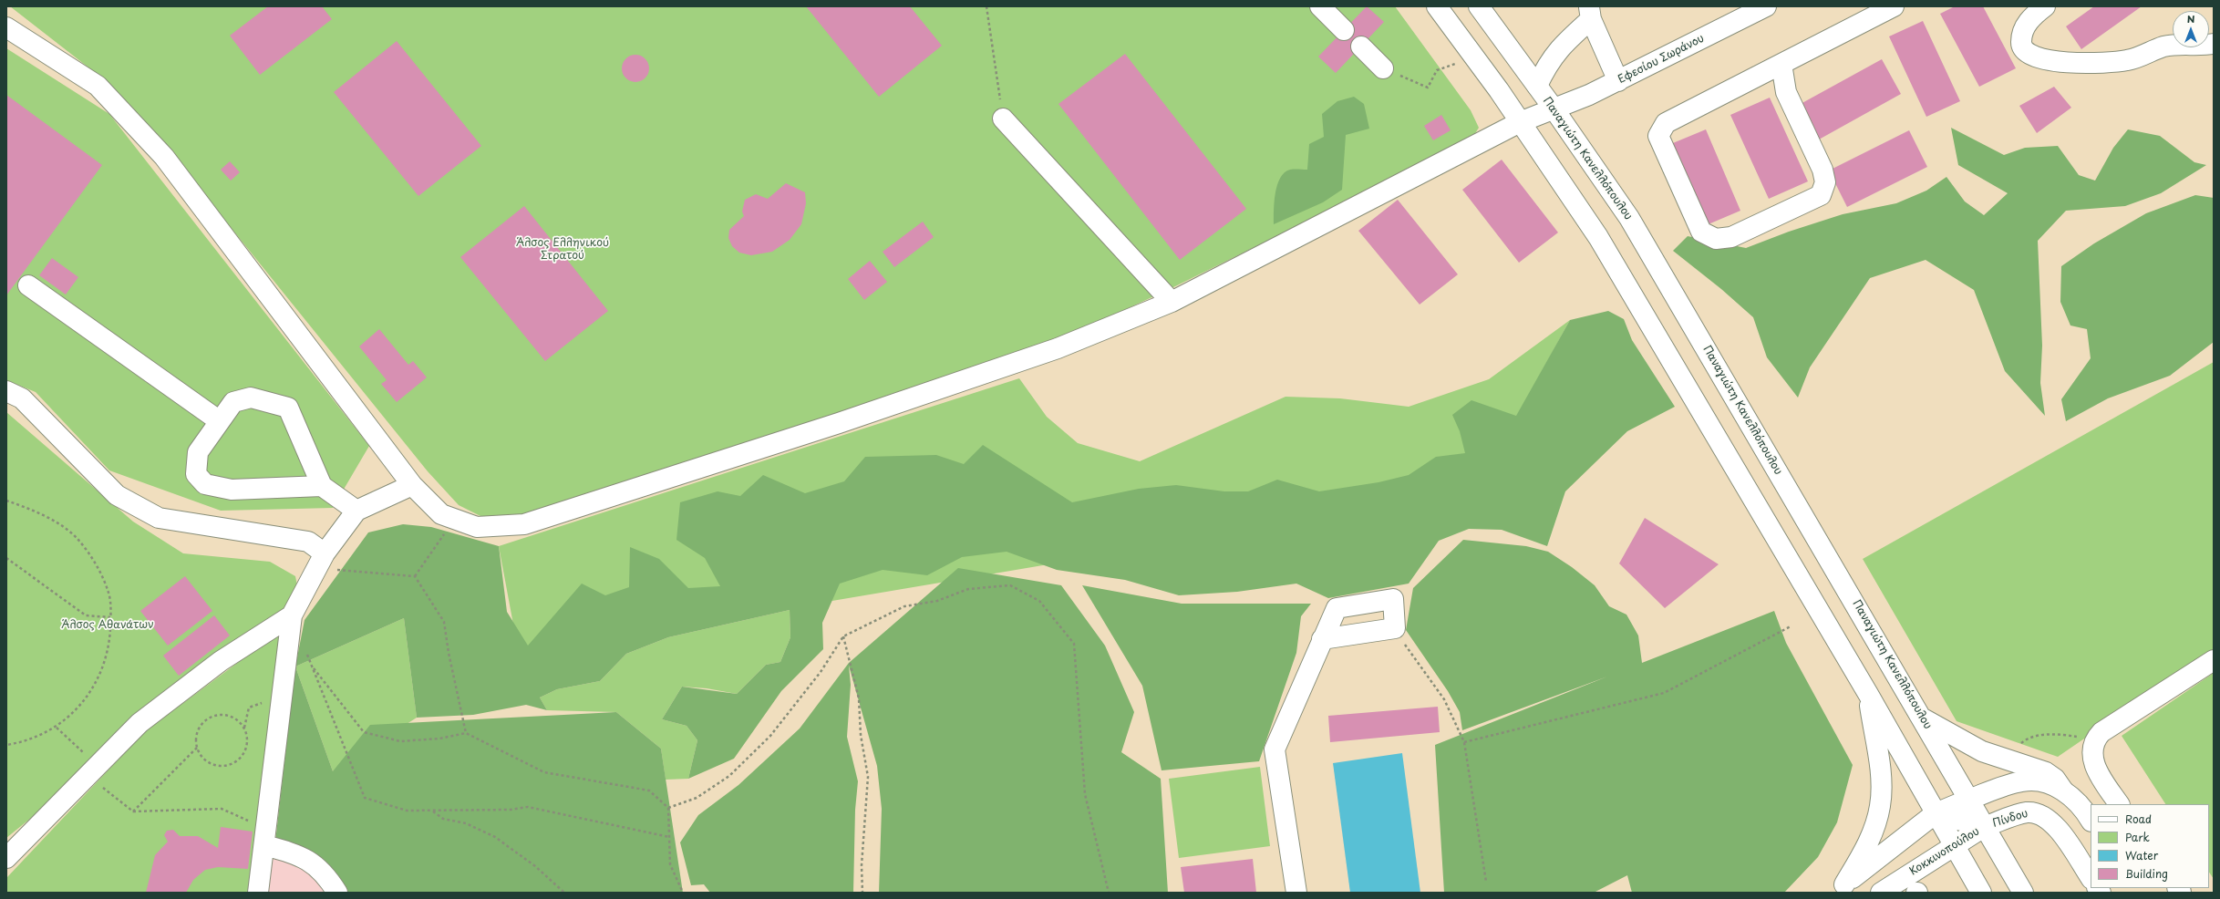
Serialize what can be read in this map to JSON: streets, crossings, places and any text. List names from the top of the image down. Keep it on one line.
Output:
{"streets":{"street":["Εφεσίου Σωράνου","Παναγιώτη Κανελλόπουλου","Πίνδου","Κοκκινοπούλου"]},"crossings":[["Εφεσίου Σωράνου","Παναγιώτη Κανελλόπουλου"],["Παναγιώτη Κανελλόπουλου","Πίνδου"],["Παναγιώτη Κανελλόπουλου","Κοκκινοπούλου"],["Πίνδου","Κοκκινοπούλου"]],"parks":["Άλσος Ελληνικού Στρατού","Άλσος Αθανάτων"],"legend":["Road","Park","Water","Building"],"north":"top"}
